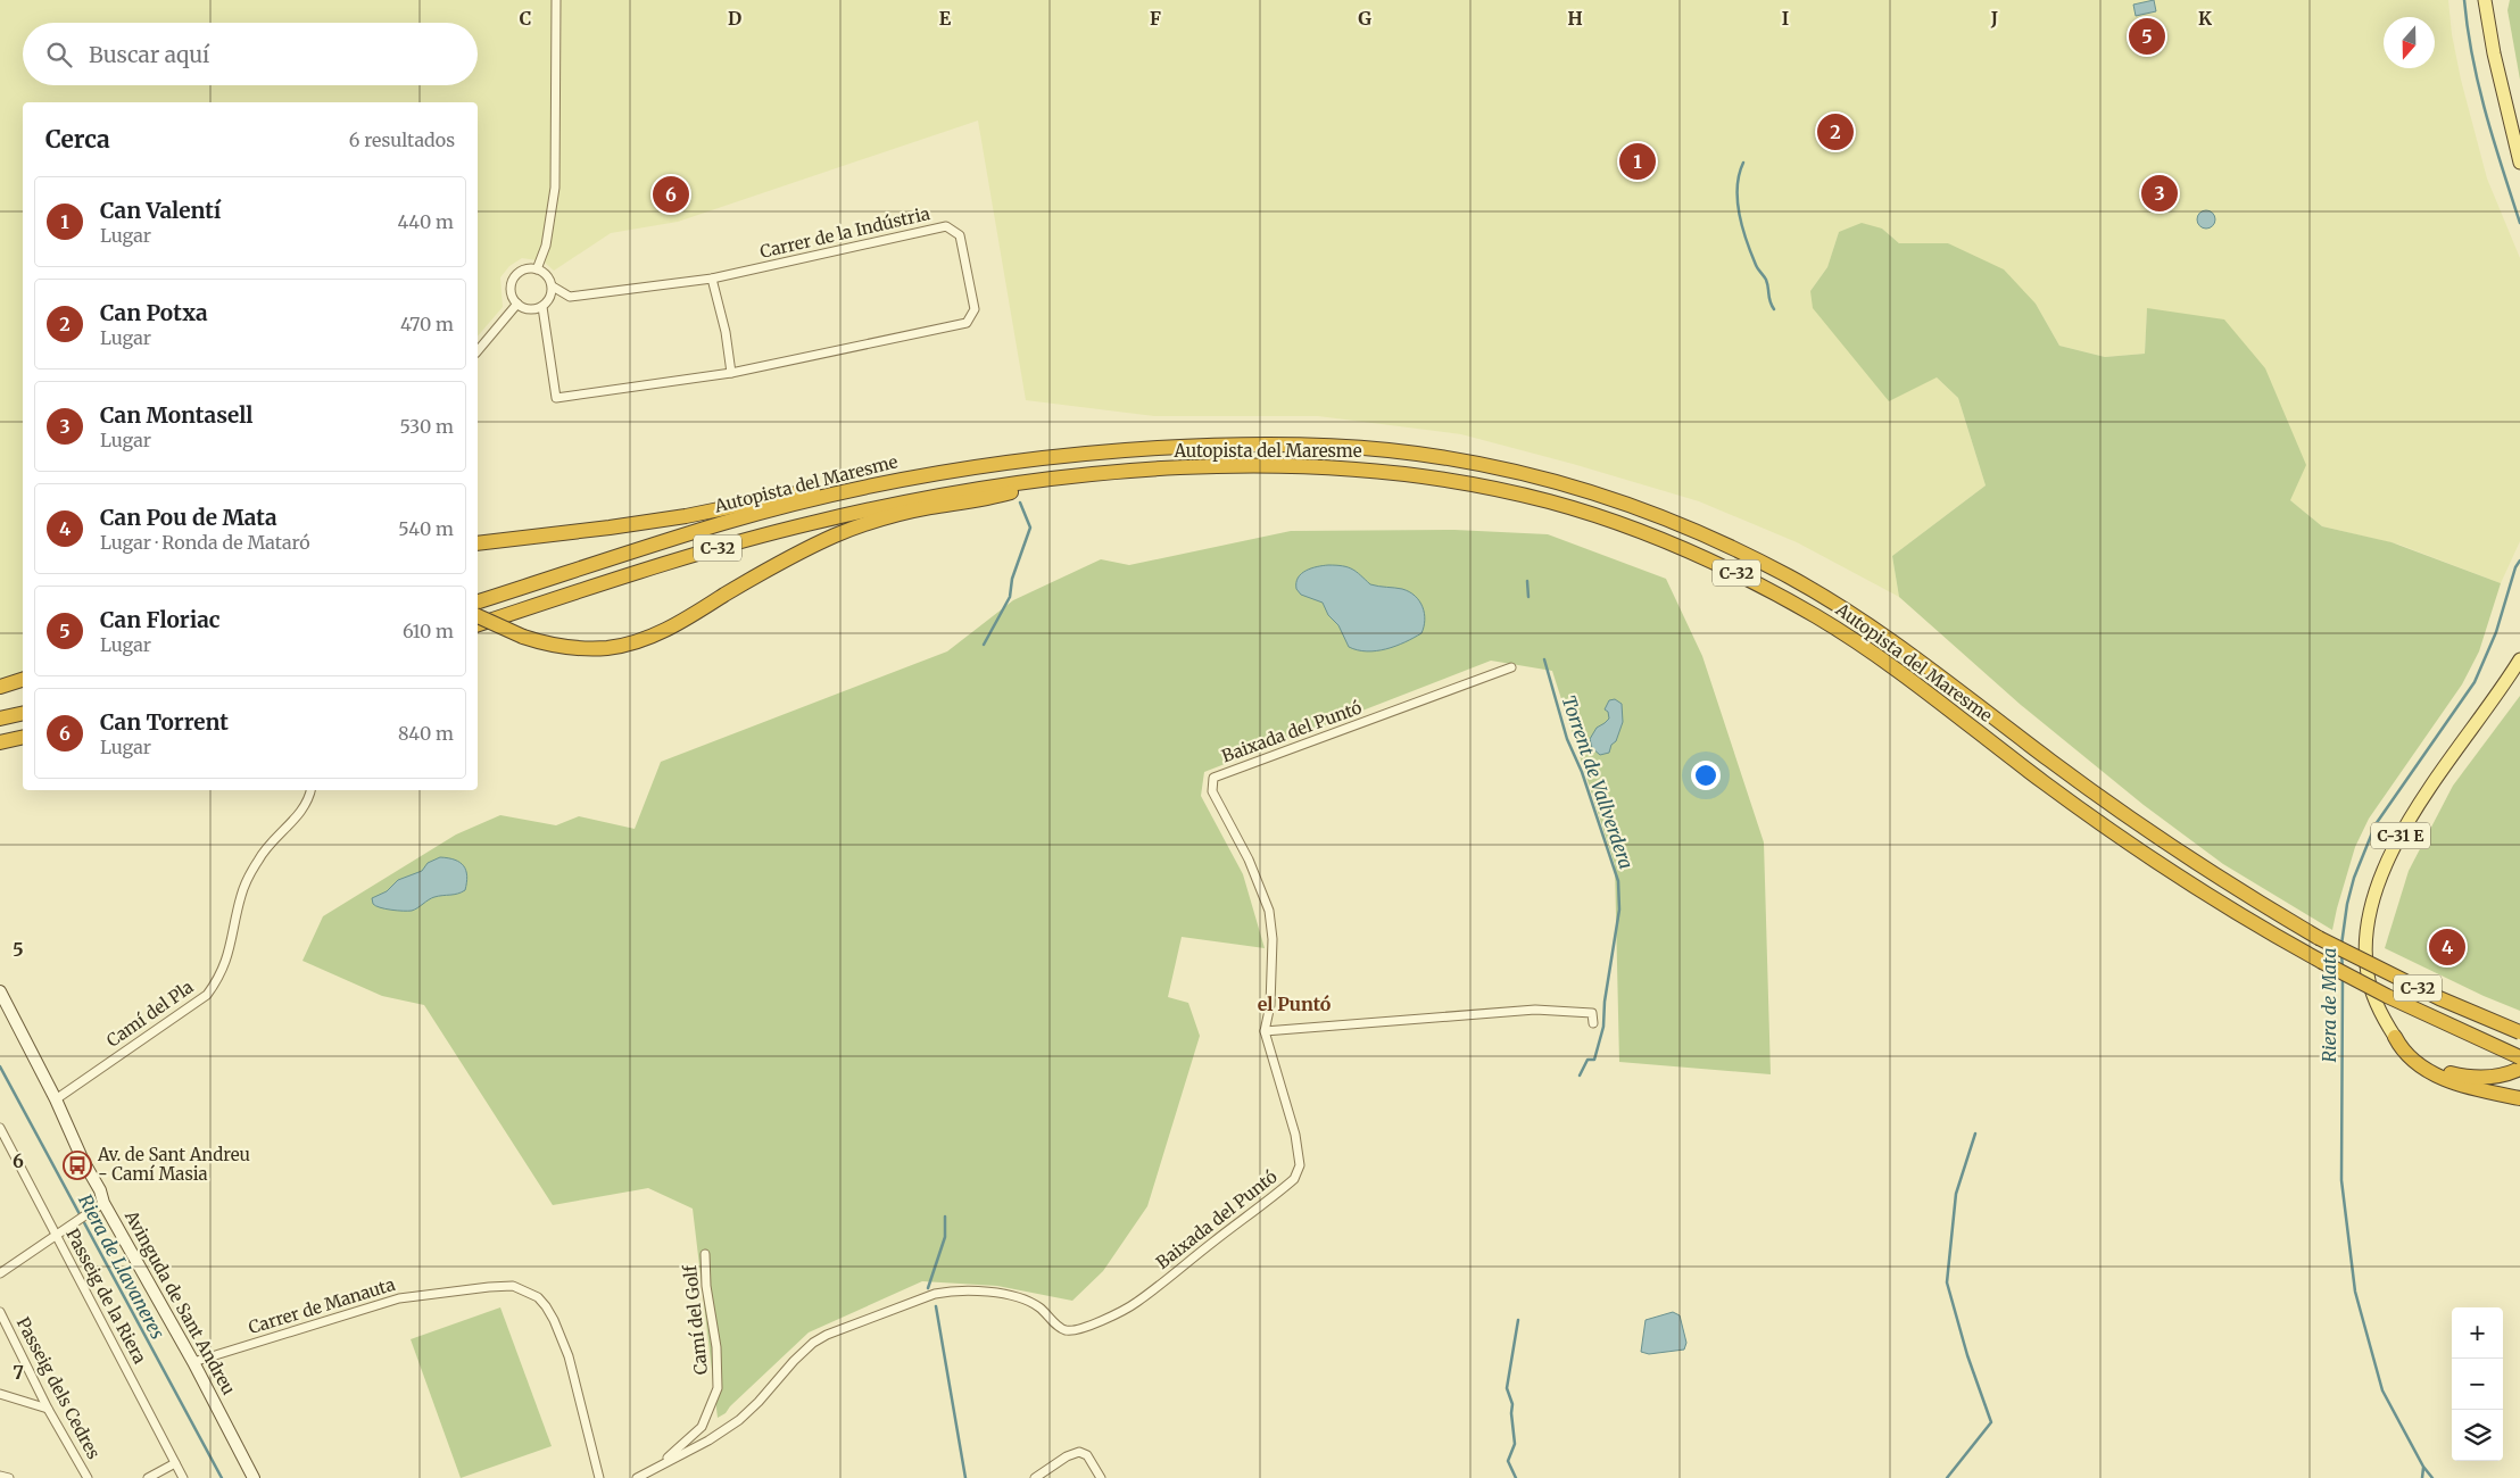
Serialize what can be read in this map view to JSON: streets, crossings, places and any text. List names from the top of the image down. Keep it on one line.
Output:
{"streets":{"highway":["Autopista del Maresme","C-32","C-31 E"],"street":["Carrer de la Indústria","Baixada del Puntó","Camí del Pla","Passeig de la Riera","Avinguda de Sant Andreu","Carrer de Manauta","Camí del Golf","Passeig dels Cedres"]},"crossings":[["Autopista del Maresme","C-32"],["Baixada del Puntó","Camí del Golf"],["Camí del Pla","Avinguda de Sant Andreu"],["Avinguda de Sant Andreu","Carrer de Manauta"]],"districts":["el Puntó"],"water":["Torrent de Vallverdera","Riera de Mata","Riera de Llavaneres"],"places":{"bus stop":["Av. de Sant Andreu - Camí Masia"]},"north":"bottom","page":{"pins":["5","2","1","3","6","4"],"search":"Buscar aquí","heading":["Cerca","6 resultados"],"list":[{"mark":"1","name":"Can Valentí","note":"Lugar","value":"440 m"},{"mark":"2","name":"Can Potxa","note":"Lugar","value":"470 m"},{"mark":"3","name":"Can Montasell","note":"Lugar","value":"530 m"},{"mark":"4","name":"Can Pou de Mata","note":"Lugar · Ronda de Mataró","value":"540 m"},{"mark":"5","name":"Can Floriac","note":"Lugar","value":"610 m"},{"mark":"6","name":"Can Torrent","note":"Lugar","value":"840 m"}],"map_buttons":["+","−"]},"grid":{"columns":["C","D","E","F","G","H","I","J","K"],"rows":["5","6","7"]}}
